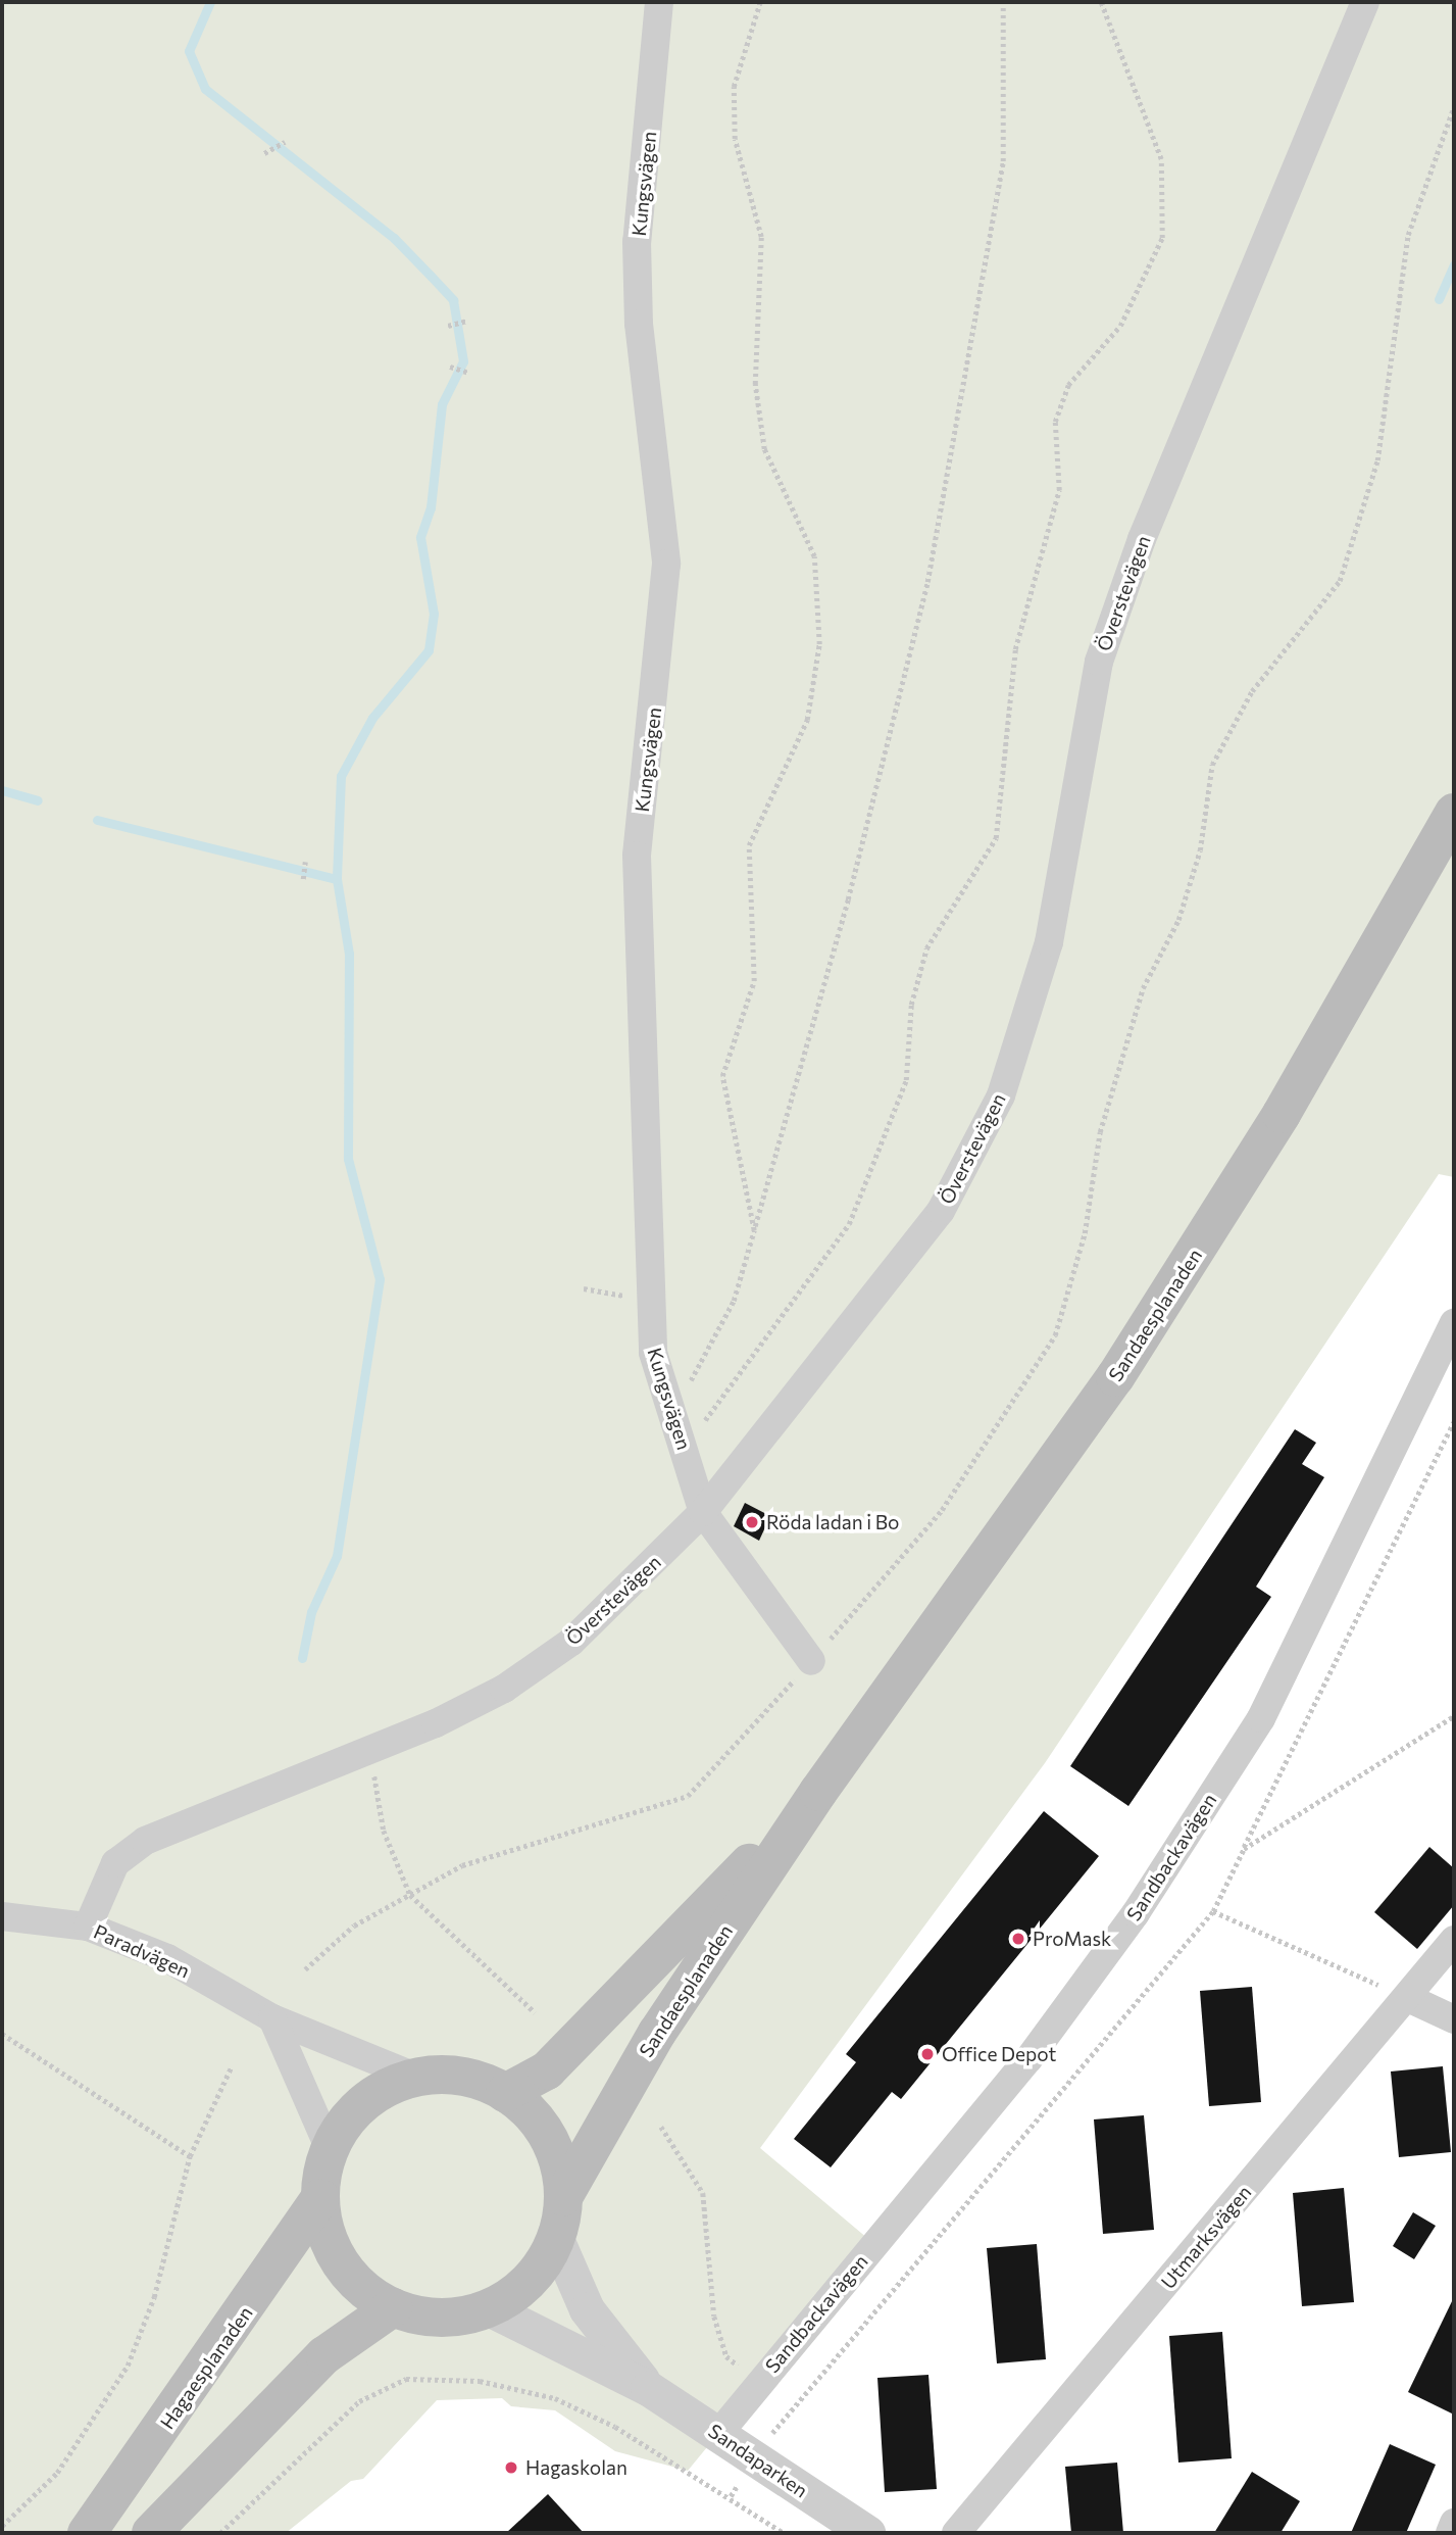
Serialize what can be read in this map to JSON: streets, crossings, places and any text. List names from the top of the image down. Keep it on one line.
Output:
{"streets":{"main road":["Sandaesplanaden","Hagaesplanaden"],"street":["Kungsvägen","Överstevägen","Sandbackavägen","Paradvägen","Utmarksvägen","Sandaparken"]},"crossings":[["Kungsvägen","Överstevägen"],["Överstevägen","Paradvägen"],["Sandaesplanaden","Paradvägen"],["Sandaesplanaden","Hagaesplanaden"],["Sandaesplanaden","Sandaparken"],["Sandbackavägen","Sandaparken"],["Paradvägen","Hagaesplanaden"],["Paradvägen","Sandaparken"],["Hagaesplanaden","Sandaparken"]],"places":["Röda ladan i Bo","ProMask","Office Depot","Hagaskolan"]}
